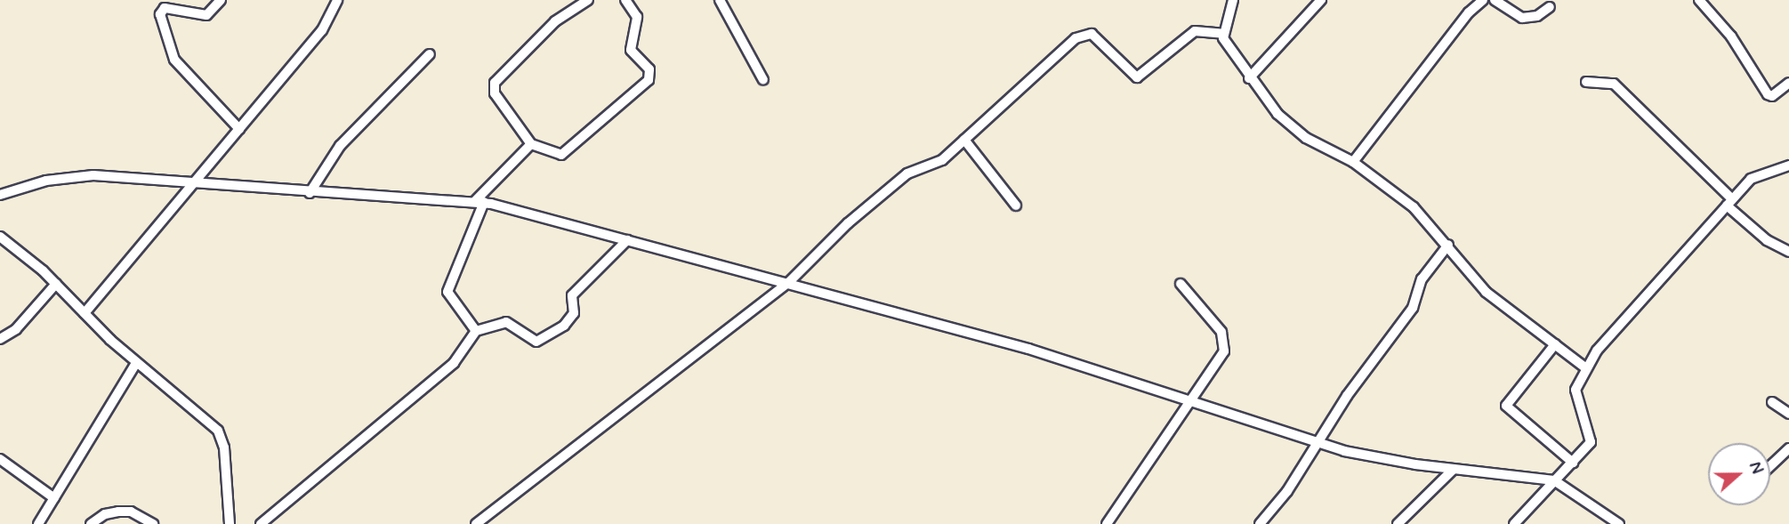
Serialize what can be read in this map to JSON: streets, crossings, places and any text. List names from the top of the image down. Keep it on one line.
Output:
{"north":"right"}
